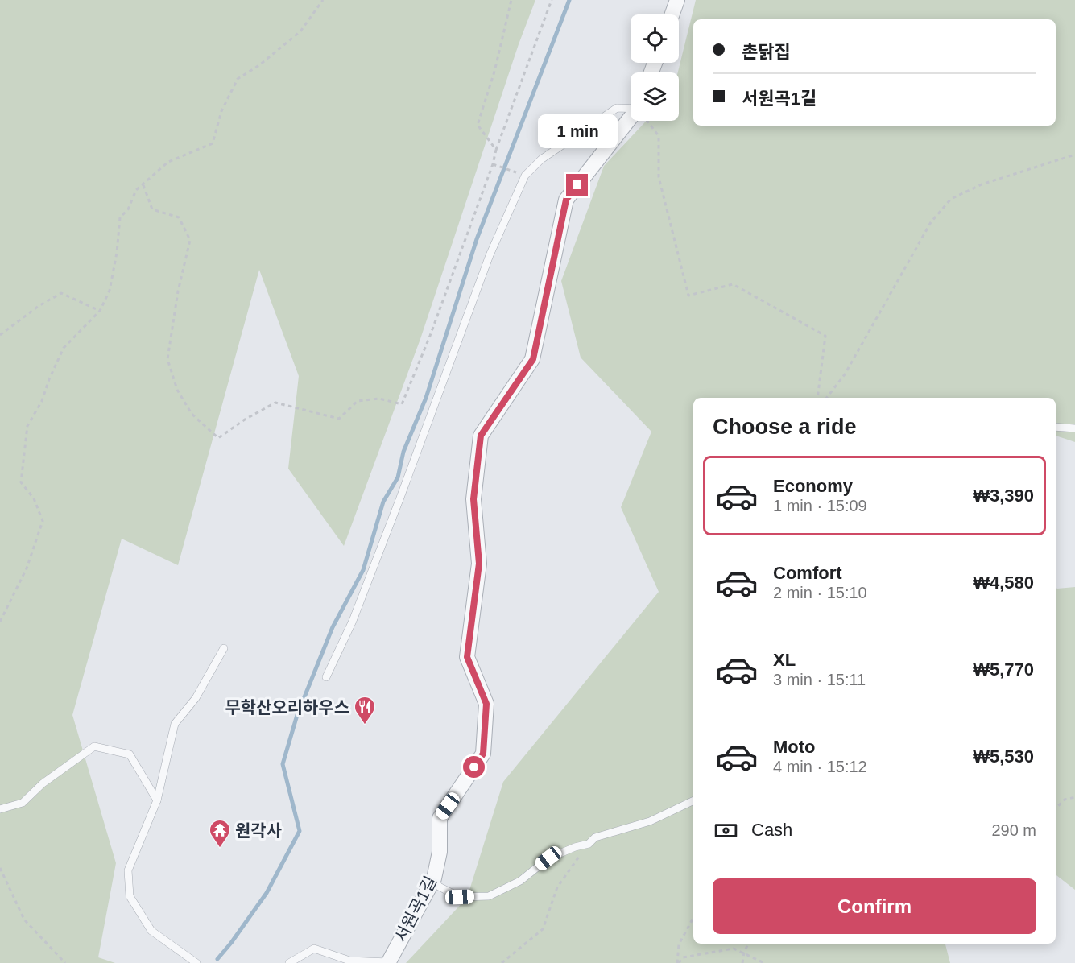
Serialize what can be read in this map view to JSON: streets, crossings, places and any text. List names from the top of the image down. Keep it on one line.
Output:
{"streets":{"street":["서원곡1길"]},"places":{"restaurant":["무학산오리하우스"],"temple":["원각사"]},"page":{"banner":["촌닭집","서원곡1길"],"bubble":"1 min","heading":"Choose a ride","list":[{"name":"Economy","note":"1 min · 15:09","value":"₩3,390"},{"name":"Comfort","note":"2 min · 15:10","value":"₩4,580"},{"name":"XL","note":"3 min · 15:11","value":"₩5,770"},{"name":"Moto","note":"4 min · 15:12","value":"₩5,530"}],"pay":["Cash","290 m"],"buttons":"Confirm"}}
